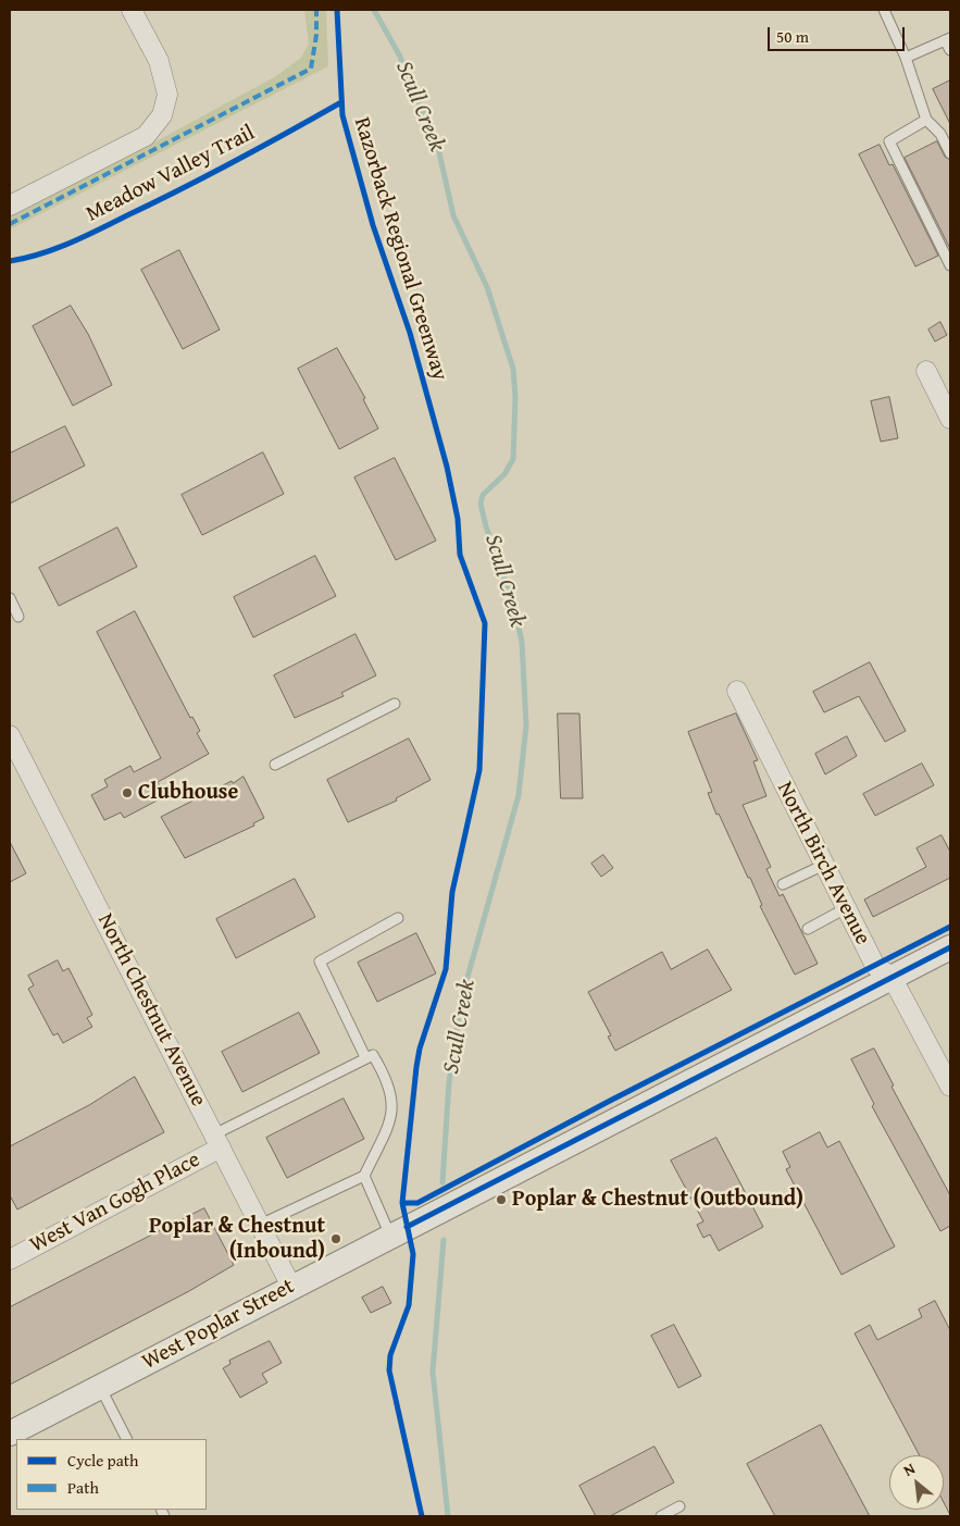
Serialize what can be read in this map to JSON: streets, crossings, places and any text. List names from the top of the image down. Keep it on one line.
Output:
{"streets":{"street":["North Birch Avenue","North Chestnut Avenue","West Van Gogh Place","West Poplar Street"],"cycle path":["Meadow Valley Trail","Razorback Regional Greenway"]},"crossings":[["North Birch Avenue","West Poplar Street"],["North Chestnut Avenue","West Van Gogh Place"],["North Chestnut Avenue","West Poplar Street"]],"water":["Scull Creek"],"places":["Clubhouse","Poplar & Chestnut (Outbound)","Poplar & Chestnut (Inbound)"],"legend":["Cycle path","Path"],"scale_bar":"50 m","north":"top left"}
